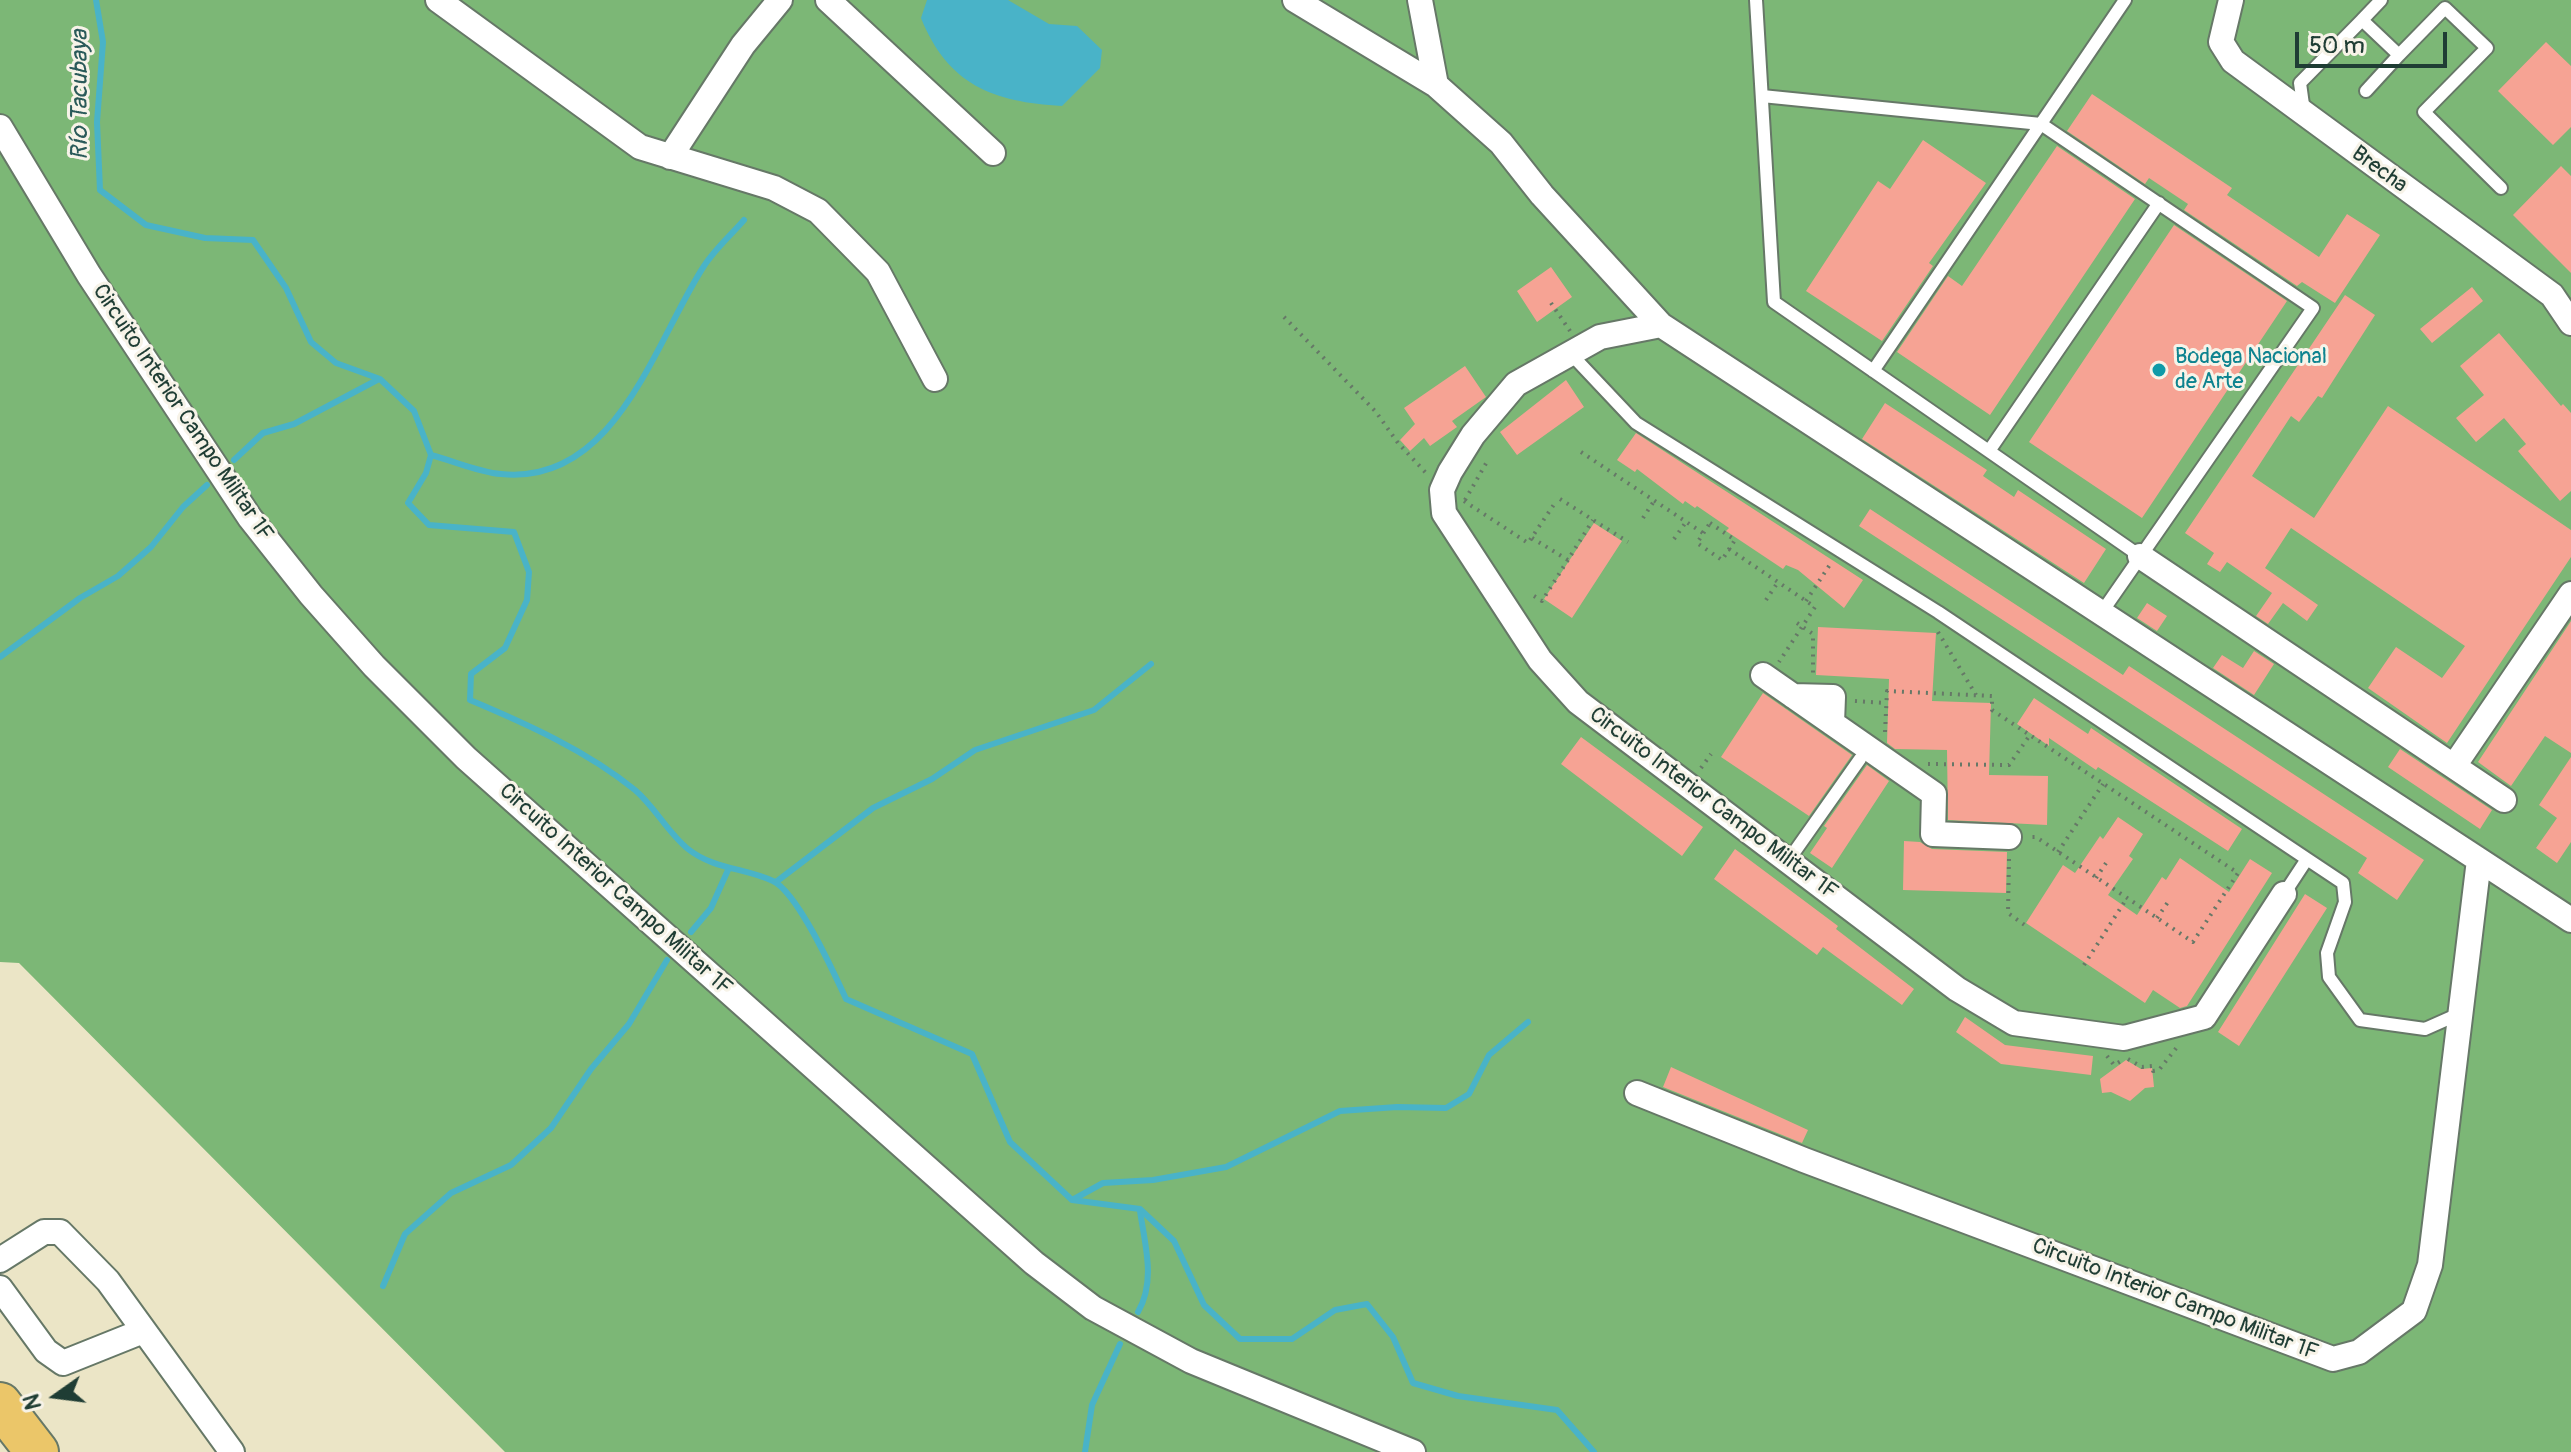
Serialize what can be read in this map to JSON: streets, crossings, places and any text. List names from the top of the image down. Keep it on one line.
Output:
{"streets":{"street":["Brecha","Circuito Interior Campo Militar 1F"]},"water":["Río Tacubaya"],"places":["Bodega Nacional de Arte"],"scale_bar":"50 m","north":"left"}
